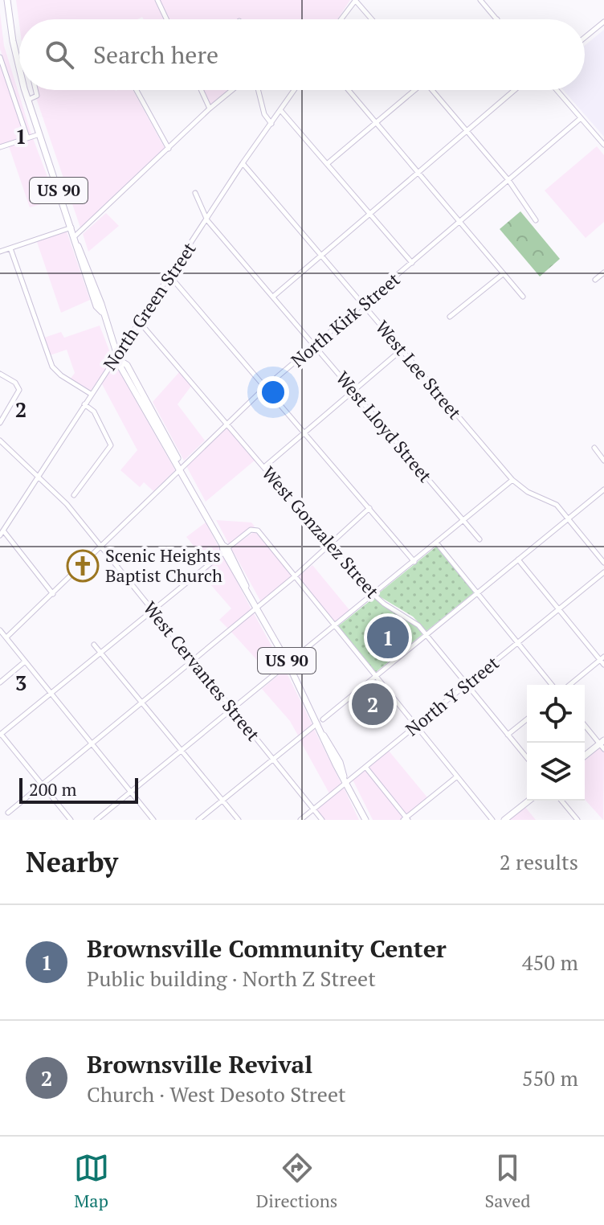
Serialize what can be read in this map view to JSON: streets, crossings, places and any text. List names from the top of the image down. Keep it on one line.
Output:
{"streets":{"main road":["US 90"],"street":["North Green Street","North Kirk Street","West Lee Street","West Lloyd Street","West Gonzalez Street","West Cervantes Street","North Y Street"]},"crossings":[["US 90","North Green Street"],["US 90","North Kirk Street"],["US 90","North Y Street"],["North Green Street","West Lee Street"],["North Green Street","West Lloyd Street"],["North Green Street","West Gonzalez Street"],["North Green Street","West Cervantes Street"],["North Kirk Street","West Lee Street"],["North Kirk Street","West Lloyd Street"],["North Kirk Street","West Gonzalez Street"],["North Kirk Street","West Cervantes Street"],["West Gonzalez Street","North Y Street"],["West Cervantes Street","North Y Street"]],"places":{"church":["Scenic Heights Baptist Church"]},"scale_bar":"200 m","page":{"search":"Search here","pins":["1","2"],"scale":"200 m","heading":["Nearby","2 results"],"list":[{"mark":"1","name":"Brownsville Community Center","note":"Public building · North Z Street","value":"450 m"},{"mark":"2","name":"Brownsville Revival","note":"Church · West Desoto Street","value":"550 m"}],"nav":["Map","Directions","Saved"]},"grid":{"rows":["1","2","3"]}}
